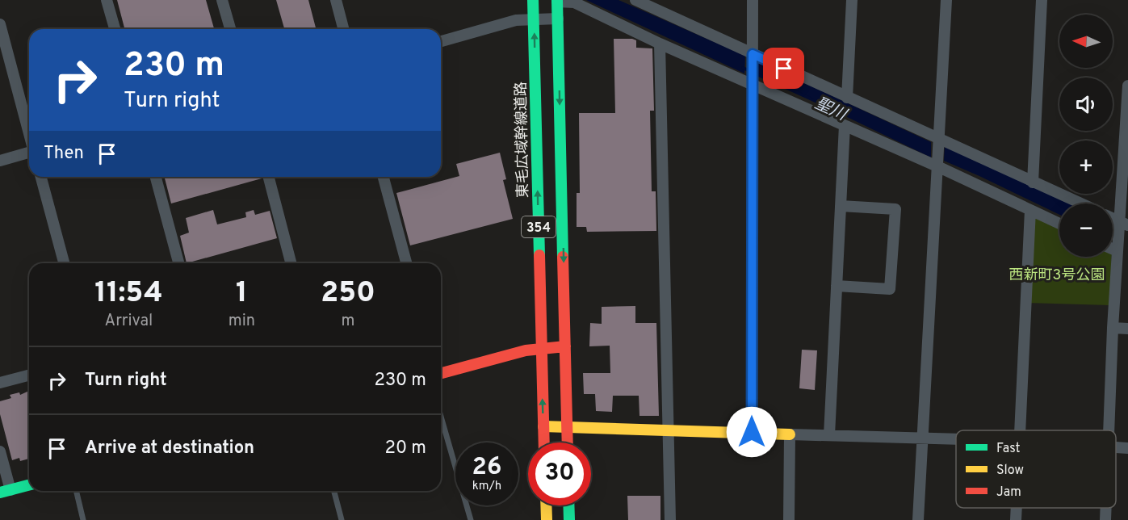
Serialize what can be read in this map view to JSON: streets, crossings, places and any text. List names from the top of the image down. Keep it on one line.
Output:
{"streets":{"main road":["東毛広域幹線道路","354"]},"water":["聖川"],"parks":["西新町3号公園"],"legend":["Fast","Slow","Jam"],"north":"left","page":{"map_buttons":["+","−"],"turn":["230 m","Turn right"],"then":"Then","eta":["11:54","Arrival","1","min","250","m"],"list":[{"name":"Turn right","value":"230 m"},{"name":"Arrive at destination","value":"20 m"}],"speed":"26 km/h","limit":"30"}}
